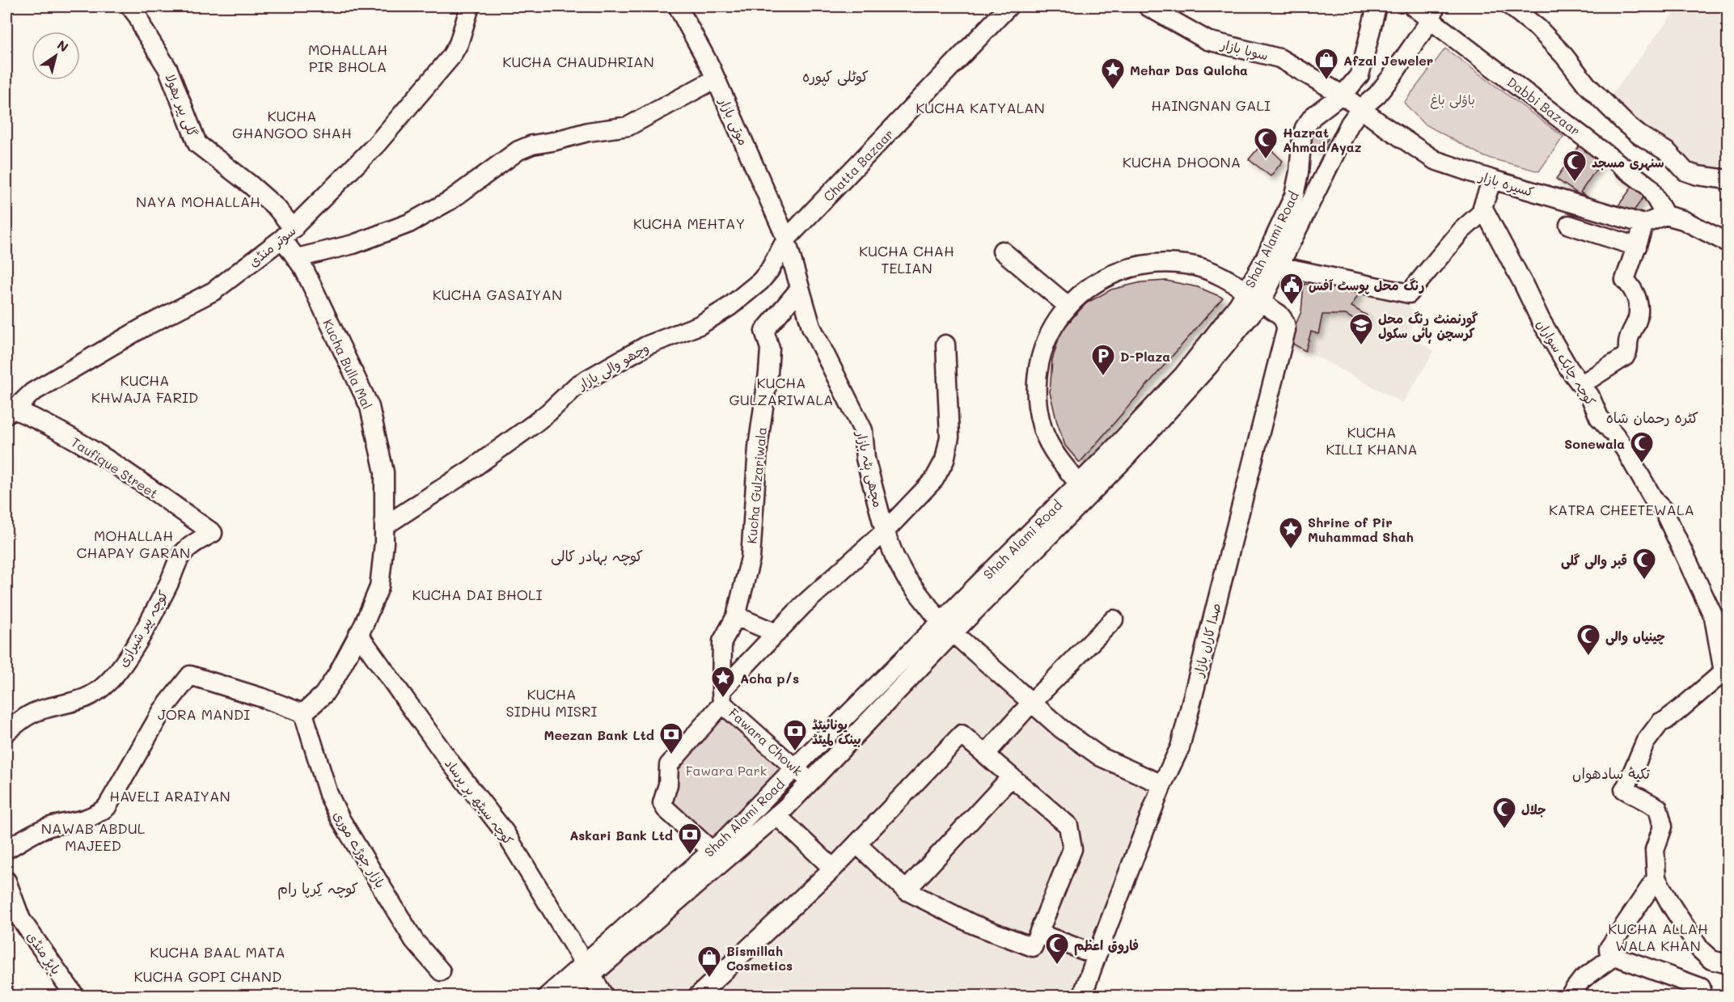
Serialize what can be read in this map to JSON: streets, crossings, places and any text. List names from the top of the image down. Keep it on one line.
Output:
{"streets":{"street":["سوہا بازار","گلی پیر بھولا","Dabbi Bazaar","موتی بازار","Chatta Bazaar","کسیرہ بازار","Shah Alami Road","سوتر منڈی","کوچہ چابک سواراں","Kucha Bulla Mal","وچھو والی بازار","Taufique Street","مچھی ہٹہ بازار","Kucha Gulzariwala","کوچہ پیر شیرازی","صدا کاراں بازار","Fawara Chowk","کوچہ سیٹھ ہر پرساد","بازار جوڑے موری","پاپڑ منڈی"]},"crossings":[["سوہا بازار","کسیرہ بازار"],["سوہا بازار","Shah Alami Road"],["گلی پیر بھولا","سوتر منڈی"],["گلی پیر بھولا","Kucha Bulla Mal"],["Dabbi Bazaar","Shah Alami Road"],["موتی بازار","Chatta Bazaar"],["موتی بازار","وچھو والی بازار"],["موتی بازار","مچھی ہٹہ بازار"],["Chatta Bazaar","وچھو والی بازار"],["Chatta Bazaar","مچھی ہٹہ بازار"],["کسیرہ بازار","Shah Alami Road"],["Shah Alami Road","مچھی ہٹہ بازار"],["Shah Alami Road","صدا کاراں بازار"],["Shah Alami Road","Fawara Chowk"],["Shah Alami Road","کوچہ سیٹھ ہر پرساد"],["سوتر منڈی","Taufique Street"],["Kucha Bulla Mal","وچھو والی بازار"],["Kucha Bulla Mal","کوچہ سیٹھ ہر پرساد"],["Kucha Bulla Mal","بازار جوڑے موری"],["وچھو والی بازار","مچھی ہٹہ بازار"],["Taufique Street","کوچہ پیر شیرازی"],["مچھی ہٹہ بازار","Kucha Gulzariwala"],["مچھی ہٹہ بازار","صدا کاراں بازار"],["Kucha Gulzariwala","Fawara Chowk"]],"districts":["MOHALLAH PIR BHOLA","KUCHA CHAUDHRIAN","کوٹلی کپورہ","HAINGNAN GALI","KUCHA KATYALAN","KUCHA GHANGOO SHAH","KUCHA DHOONA","NAYA MOHALLAH","KUCHA MEHTAY","KUCHA CHAH TELIAN","KUCHA GASAIYAN","KUCHA KHWAJA FARID","KUCHA GULZARIWALA","کٹرہ رحمان شاہ","KUCHA KILLI KHANA","KATRA CHEETEWALA","MOHALLAH CHAPAY GARAN","کوچہ بہادر کالی","KUCHA DAI BHOLI","KUCHA SIDHU MISRI","JORA MANDI","تکیۂ سادھواں","HAVELI ARAIYAN","NAWAB ABDUL MAJEED","کوچہ کِرپا رام","KUCHA ALLAH WALA KHAN","KUCHA BAAL MATA","KUCHA GOPI CHAND"],"parks":["باؤلی باغ","Fawara Park"],"places":{"shop":["Afzal Jeweler","Bismillah Cosmetics"],"place":["Mehar Das Qulcha","Shrine of Pir Muhammad Shah","Acha p/s"],"mosque":["Hazrat Ahmad Ayaz","سنہری مسجد","Sonewala","قبر والی گلی","چینیاں والی","جلال","فاروق اعظم"],"public building":["رنگ محل پوسٹ آفس"],"school or university":["گورنمنٹ رنگ محل کرسچن ہائی سکول"],"parking":["D-Plaza"],"bank":["یونائیٹڈ بینک لمیٹڈ","Meezan Bank Ltd","Askari Bank Ltd"]},"north":"top right"}
